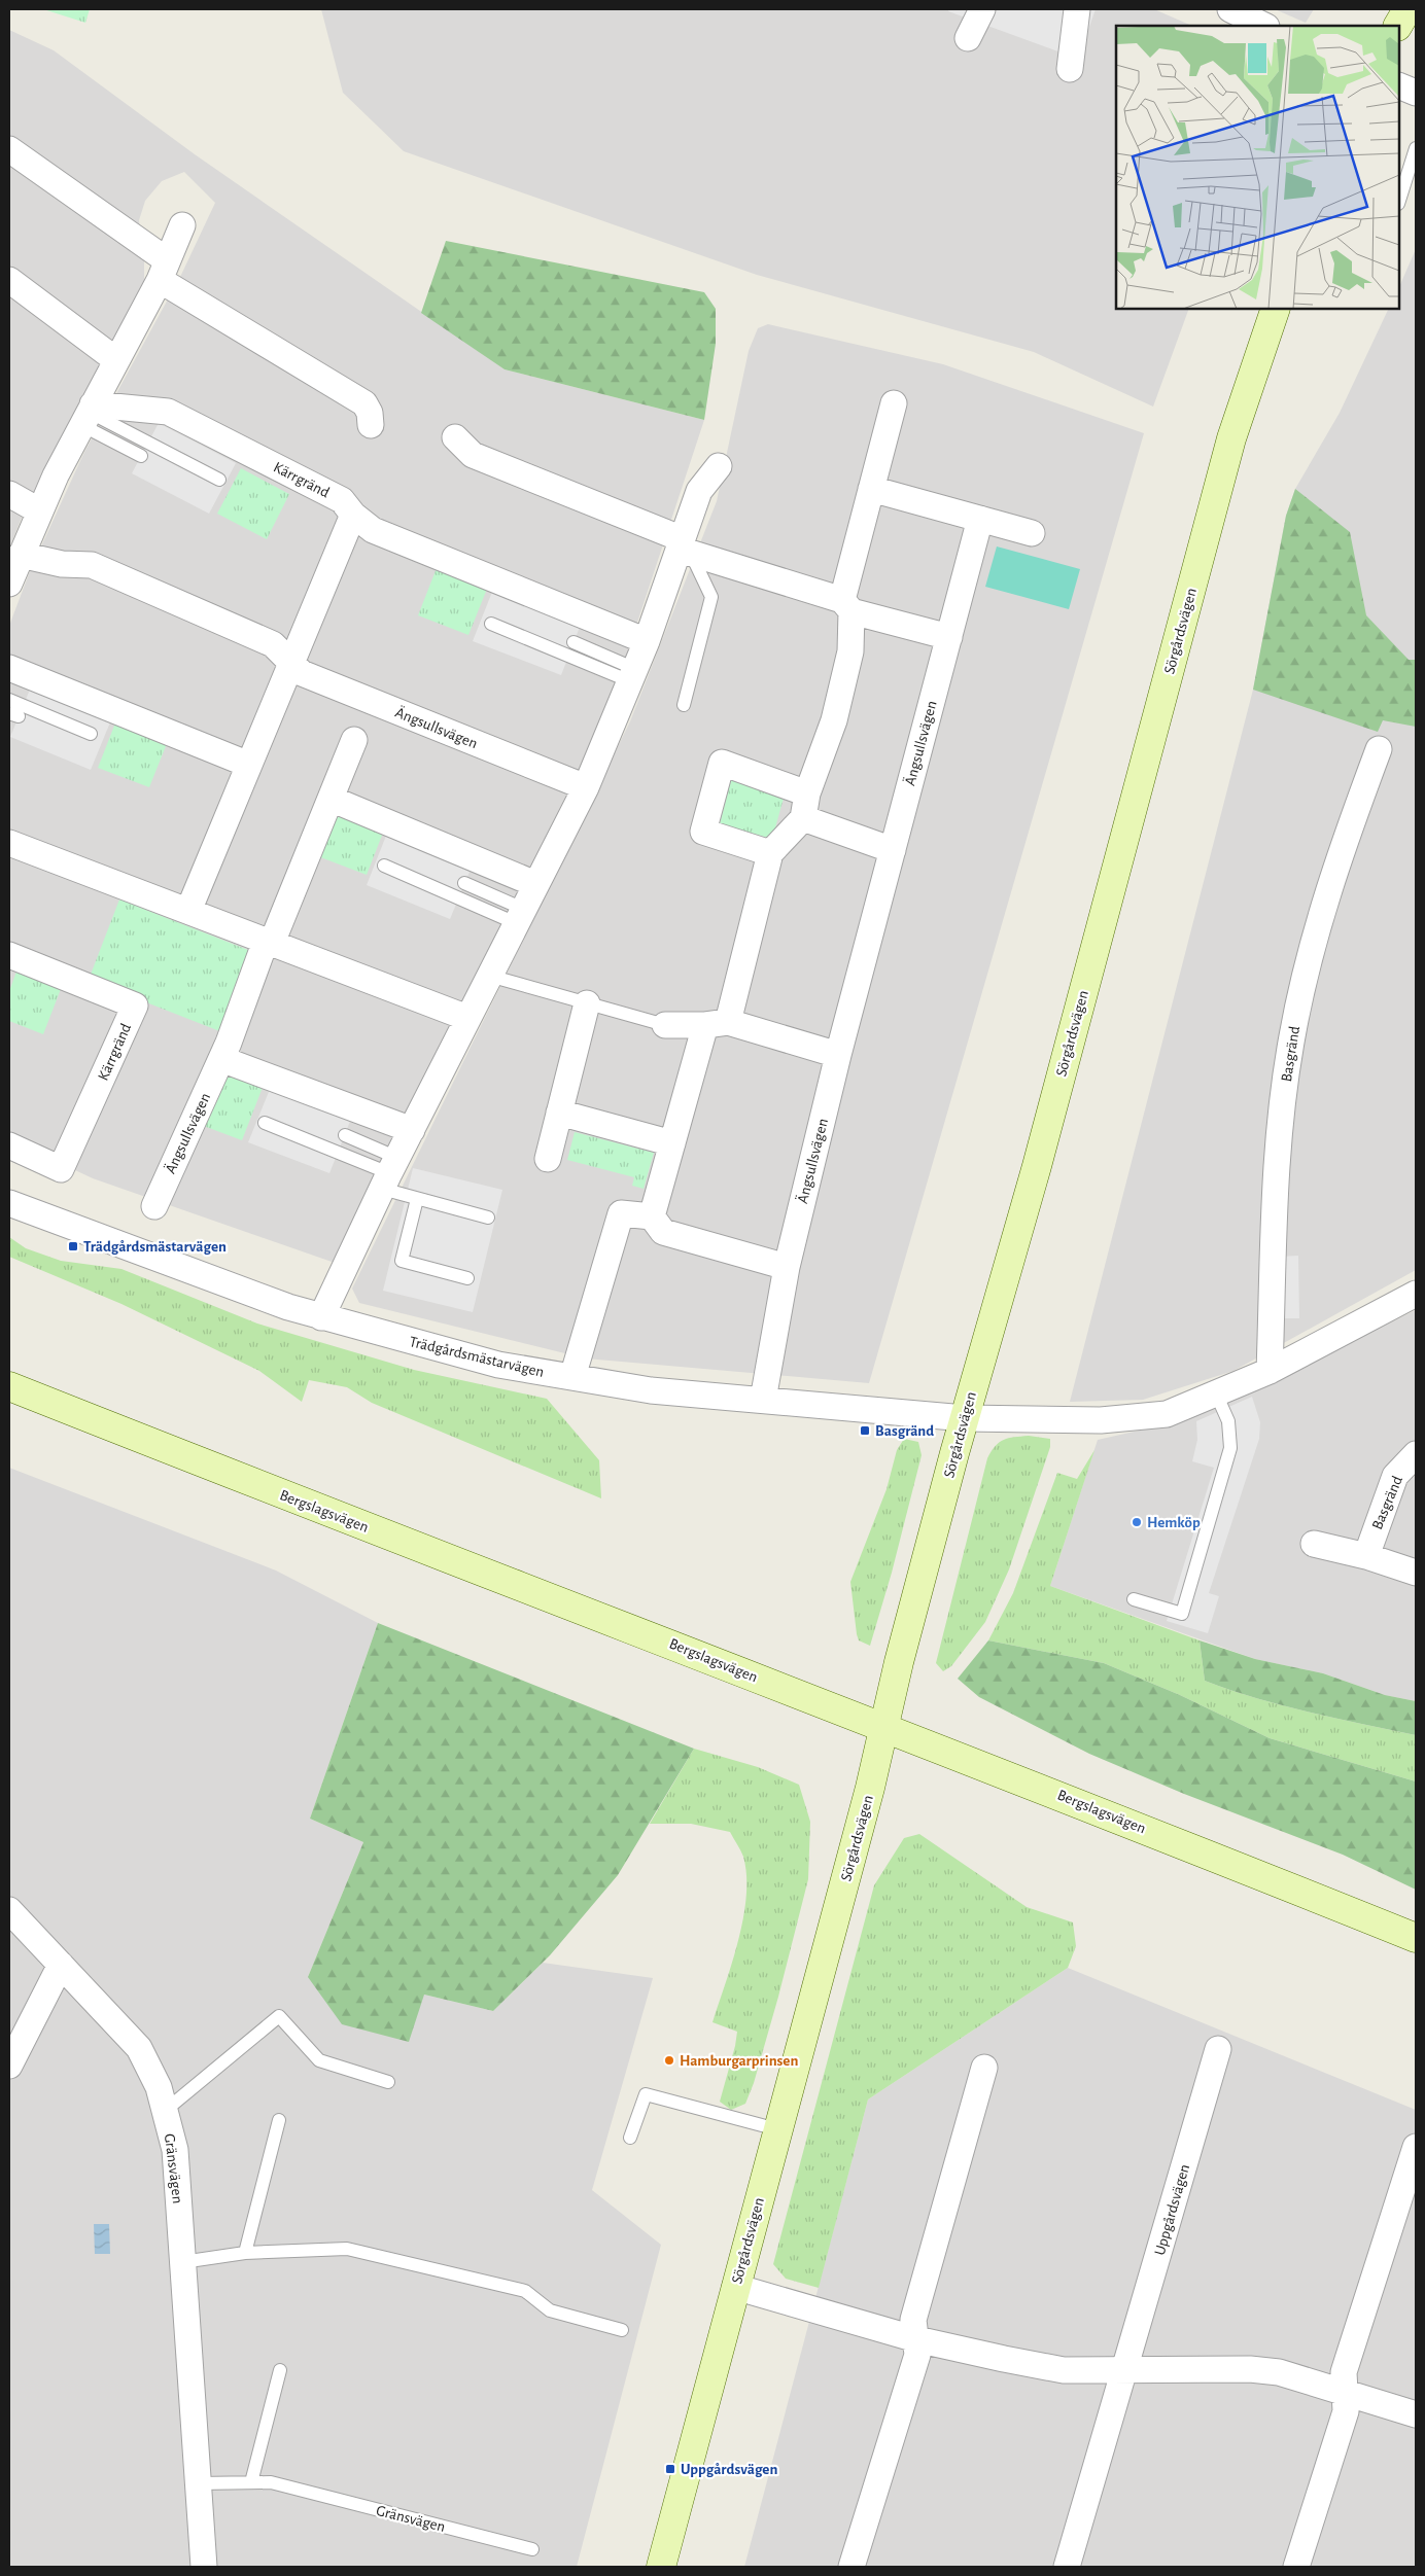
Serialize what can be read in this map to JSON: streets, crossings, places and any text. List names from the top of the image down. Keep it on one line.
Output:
{"streets":{"street":["Kärrgränd","Sörgårdsvägen","Ängsullsvägen","Basgränd","Trädgårdsmästarvägen","Bergslagsvägen","Gränsvägen","Uppgårdsvägen"]},"crossings":[["Sörgårdsvägen","Trädgårdsmästarvägen"],["Sörgårdsvägen","Bergslagsvägen"],["Ängsullsvägen","Trädgårdsmästarvägen"]],"places":{"transit":["Trädgårdsmästarvägen","Basgränd","Uppgårdsvägen"],"other":["Hemköp","Hamburgarprinsen"]}}
